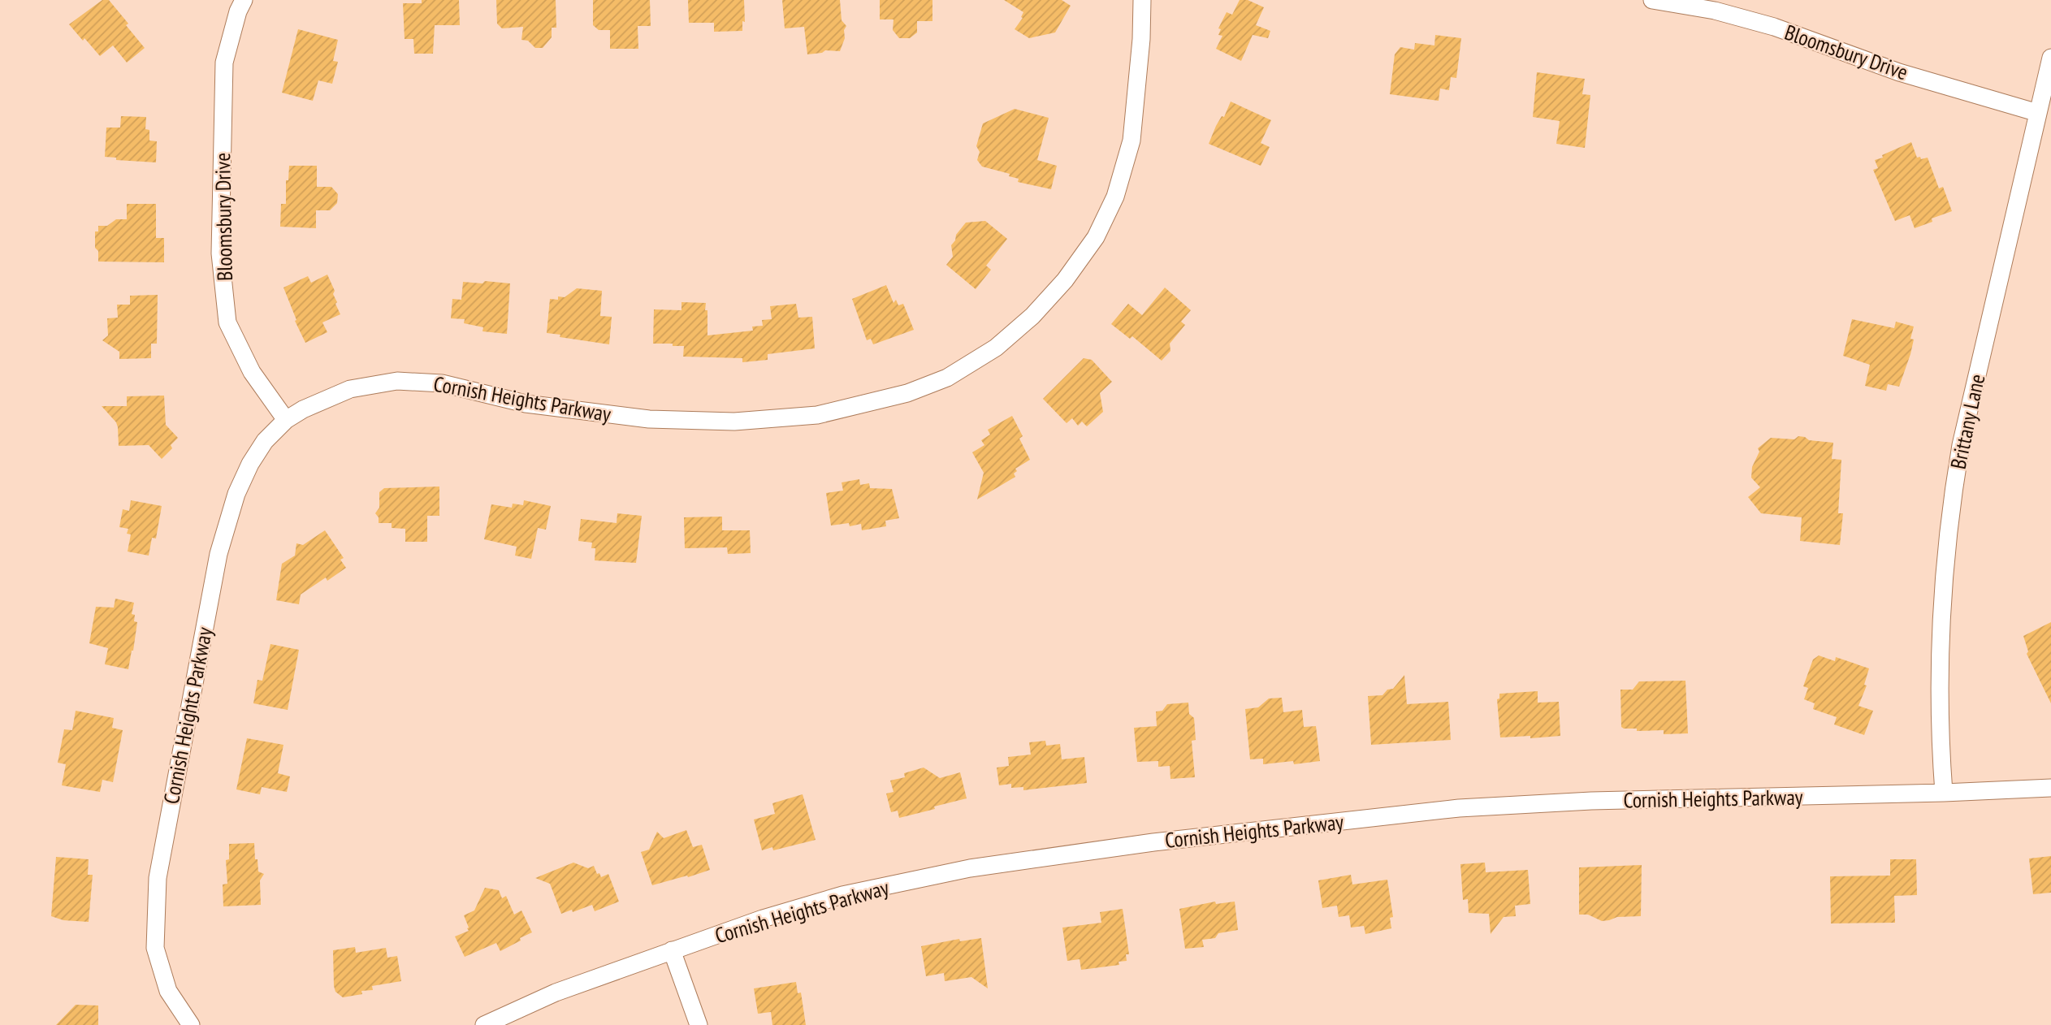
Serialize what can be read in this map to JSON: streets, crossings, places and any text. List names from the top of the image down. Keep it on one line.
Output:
{"streets":{"street":["Bloomsbury Drive","Cornish Heights Parkway","Brittany Lane"]},"crossings":[["Bloomsbury Drive","Cornish Heights Parkway"],["Bloomsbury Drive","Brittany Lane"],["Cornish Heights Parkway","Brittany Lane"]]}
